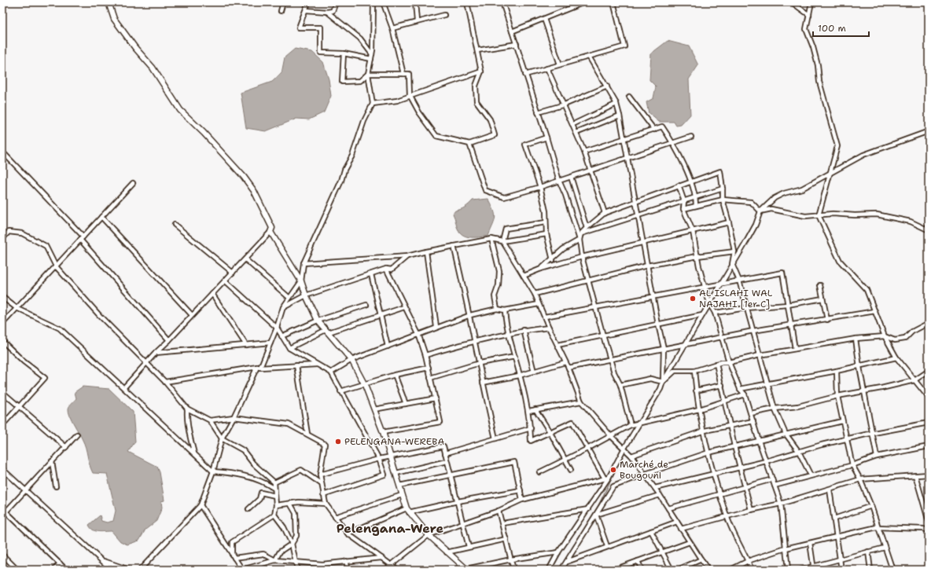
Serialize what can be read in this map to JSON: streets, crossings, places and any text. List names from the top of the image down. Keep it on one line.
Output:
{"districts":["Pelengana-Were"],"places":["AL ISLAHI WAL NAJAHI [1er C]","PELENGANA-WEREBA","Marché de Bougouni"],"scale_bar":"100 m"}
